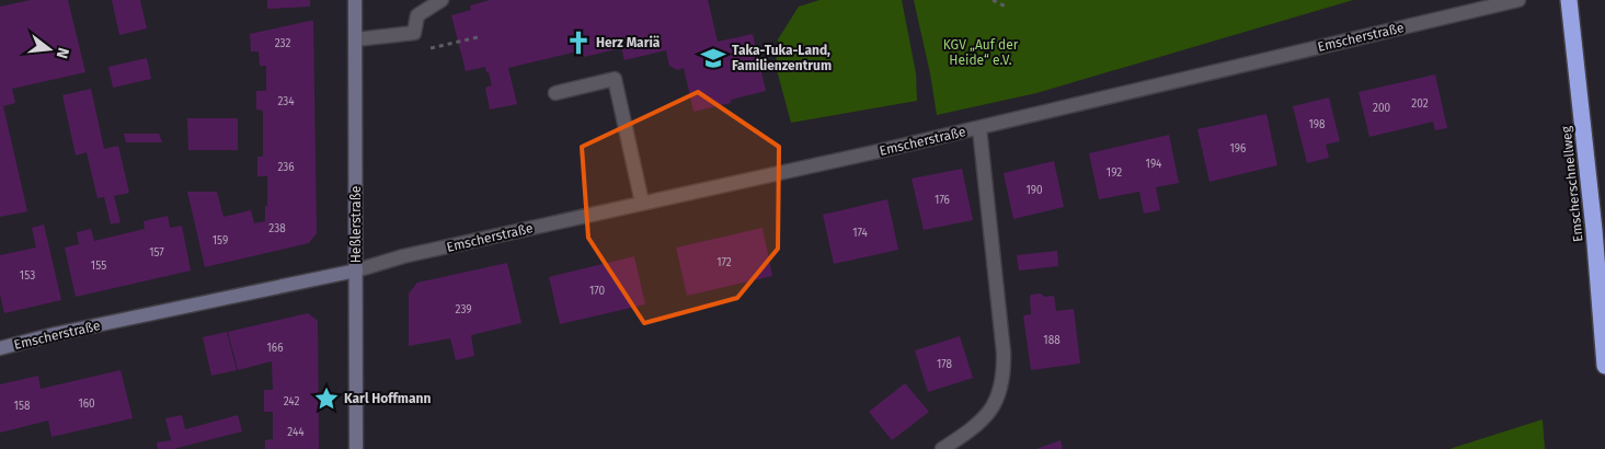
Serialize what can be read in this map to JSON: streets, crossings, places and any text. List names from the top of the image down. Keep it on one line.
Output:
{"streets":{"highway":["Emscherschnellweg"],"street":["Emscherstraße","Heßlerstraße"]},"crossings":[["Emscherstraße","Heßlerstraße"]],"parks":["KGV „Auf der Heide“ e.V."],"places":{"church":["Herz Mariä"],"school or university":["Taka-Tuka-Land, Familienzentrum"],"place":["Karl Hoffmann"]},"house_numbers":["232","234","202","200","198","196","194","236","192","190","176","238","174","159","157","172","155","153","170","239","188","166","178","242","160","158","244"],"north":"right"}
